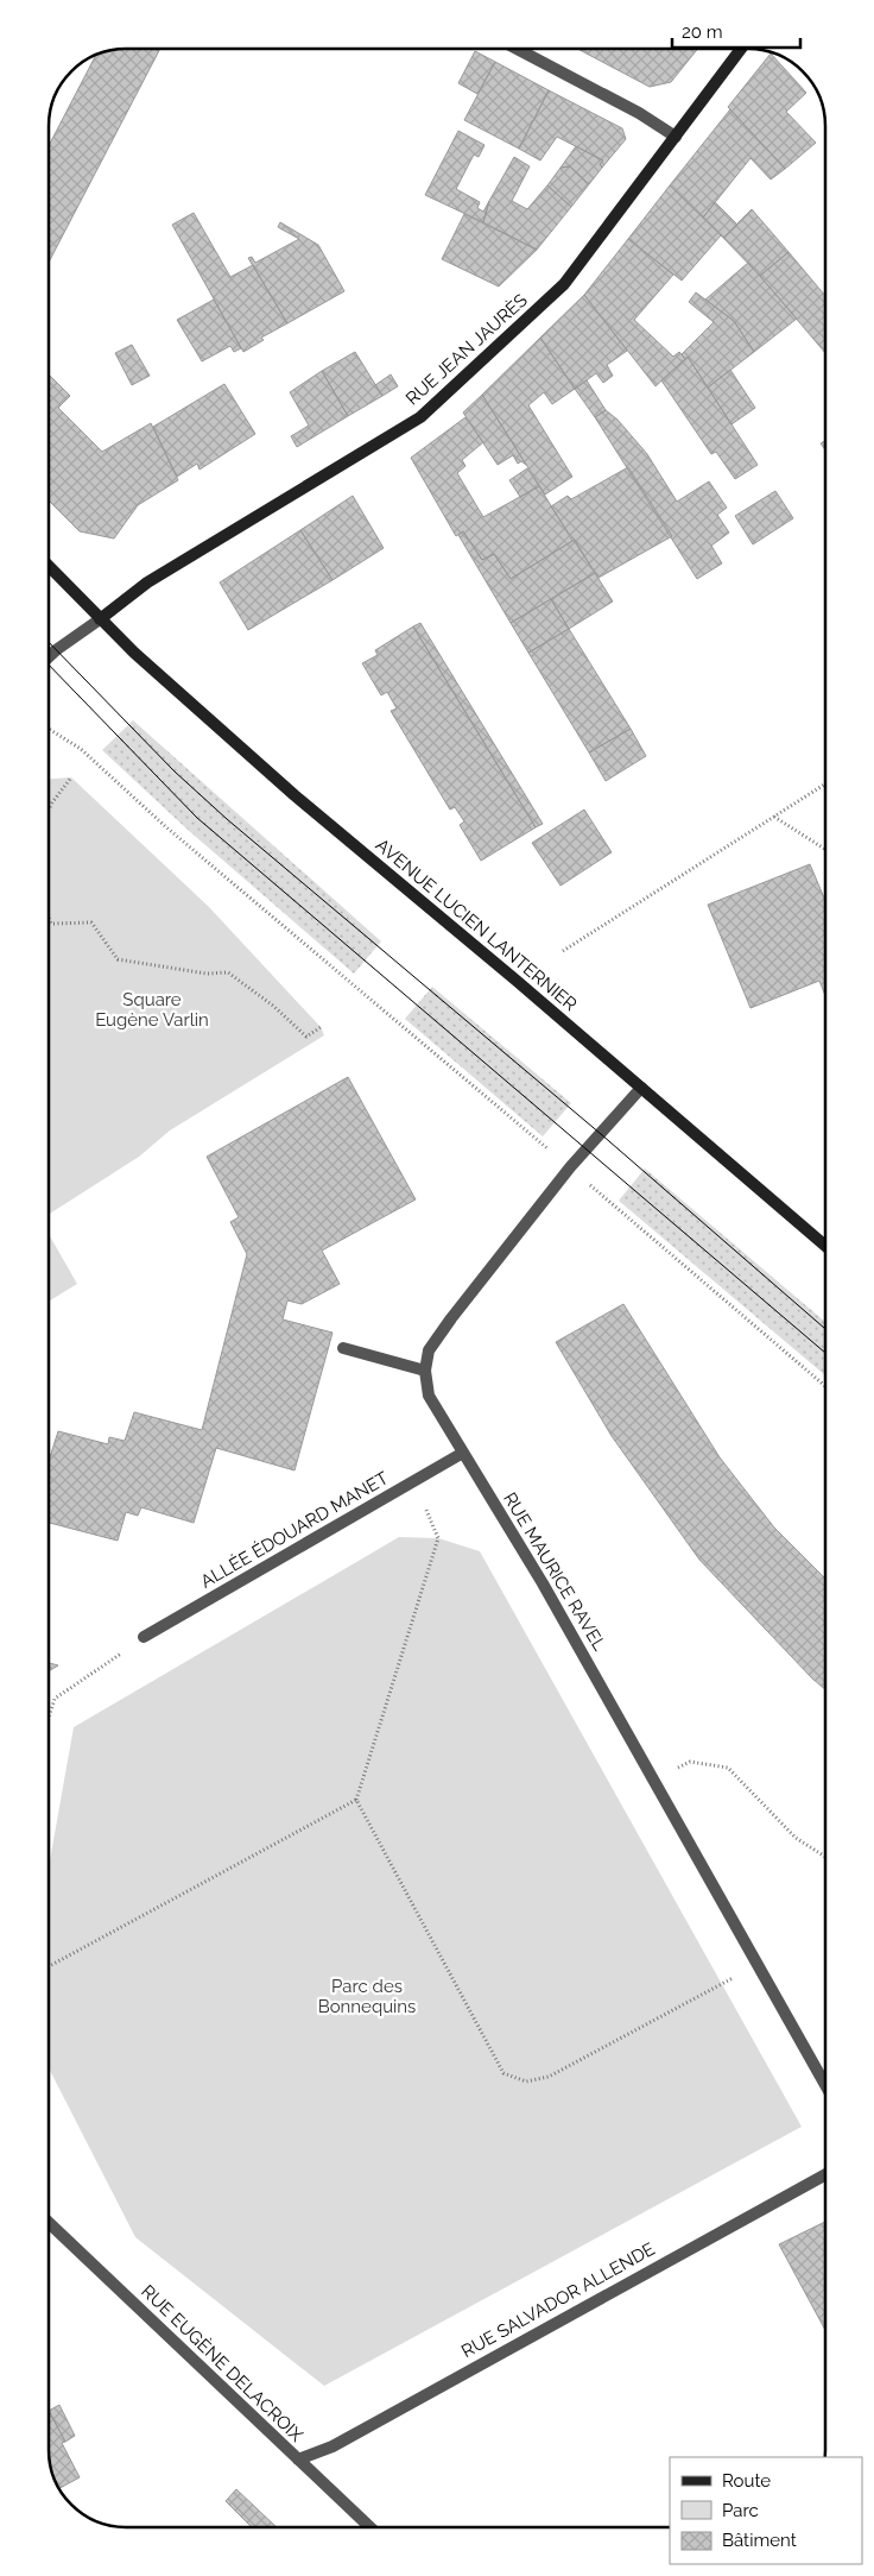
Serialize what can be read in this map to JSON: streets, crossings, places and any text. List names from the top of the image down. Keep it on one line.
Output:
{"streets":{"main road":["RUE JEAN JAURÈS","AVENUE LUCIEN LANTERNIER"],"street":["ALLÉE ÉDOUARD MANET","RUE MAURICE RAVEL","RUE SALVADOR ALLENDE","RUE EUGÈNE DELACROIX"]},"crossings":[["RUE JEAN JAURÈS","AVENUE LUCIEN LANTERNIER"],["AVENUE LUCIEN LANTERNIER","RUE MAURICE RAVEL"],["ALLÉE ÉDOUARD MANET","RUE MAURICE RAVEL"],["RUE SALVADOR ALLENDE","RUE EUGÈNE DELACROIX"]],"parks":["Square Eugène Varlin","Parc des Bonnequins"],"legend":["Route","Parc","Bâtiment"],"scale_bar":"20 m"}
